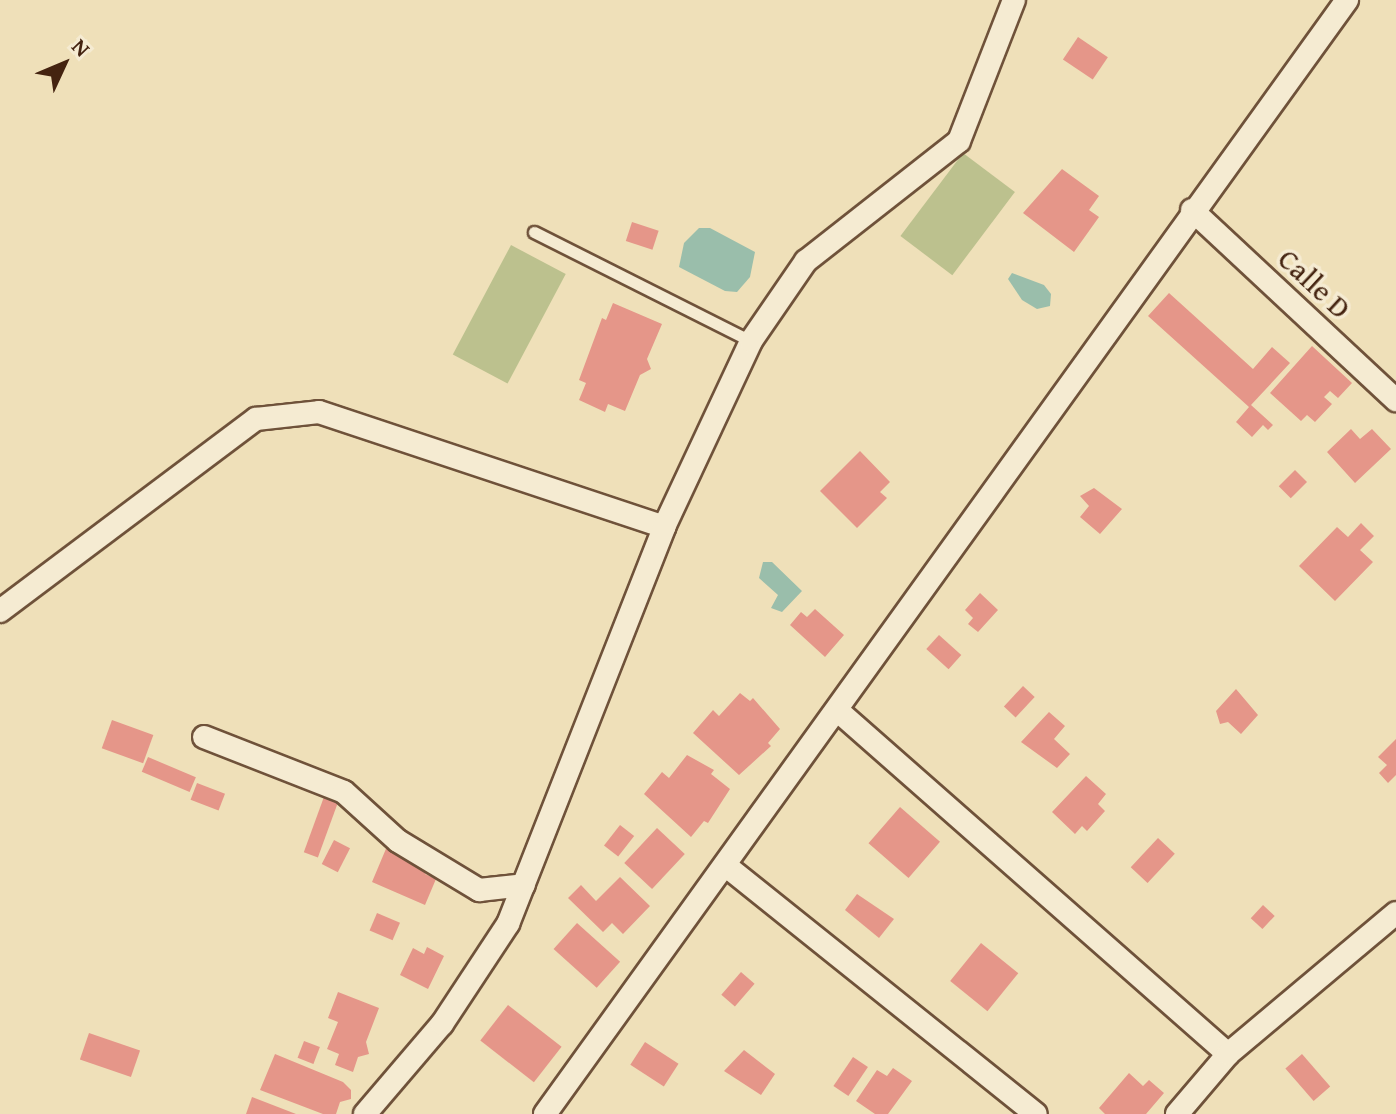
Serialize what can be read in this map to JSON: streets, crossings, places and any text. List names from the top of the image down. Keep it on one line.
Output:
{"streets":{"street":["Calle D"]},"north":"top right"}
